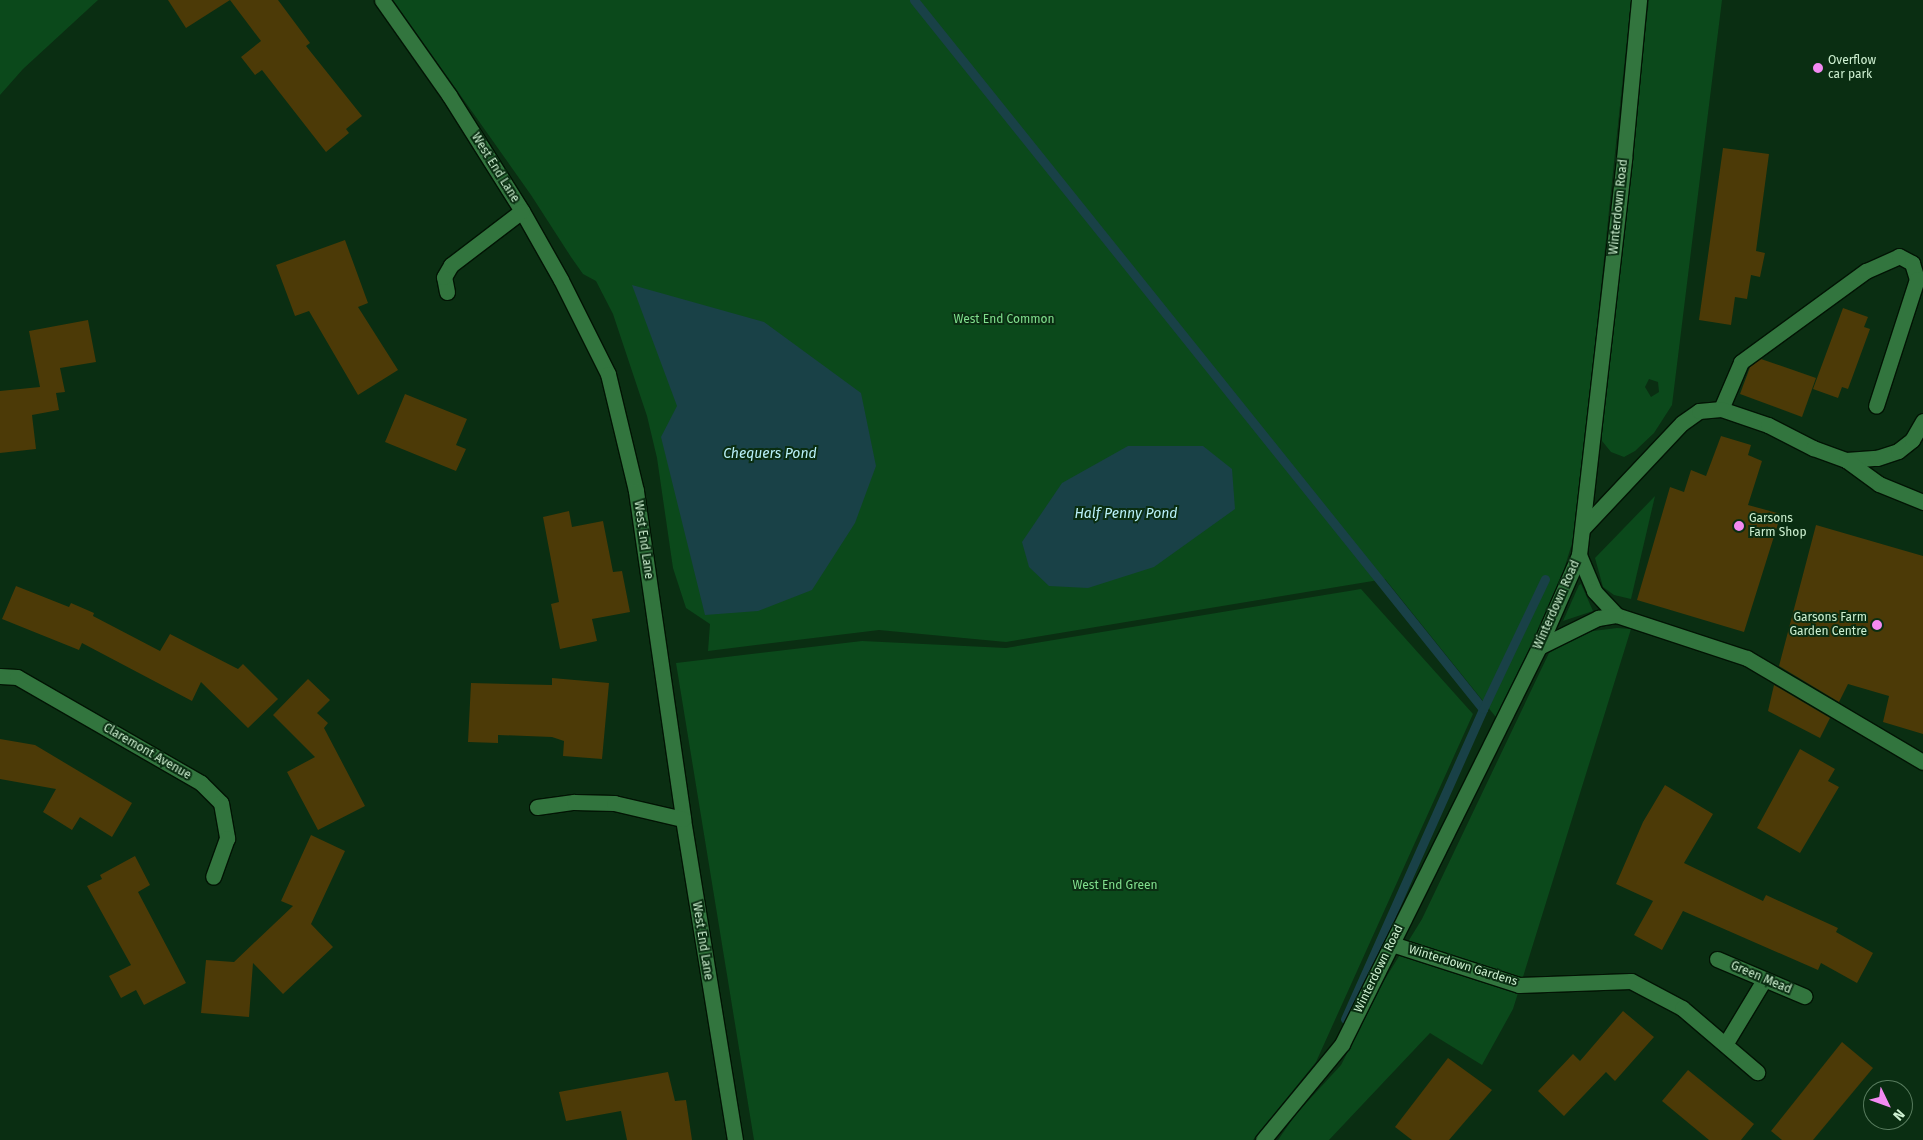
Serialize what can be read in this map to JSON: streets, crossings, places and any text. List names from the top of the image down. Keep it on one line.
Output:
{"streets":{"street":["West End Lane","Winterdown Road","Claremont Avenue","Winterdown Gardens","Green Mead"]},"crossings":[["Winterdown Road","Winterdown Gardens"]],"water":["Chequers Pond","Half Penny Pond"],"parks":["West End Common","West End Green"],"places":["Overflow car park","Garsons Farm Shop","Garsons Farm Garden Centre"],"north":"bottom right"}
